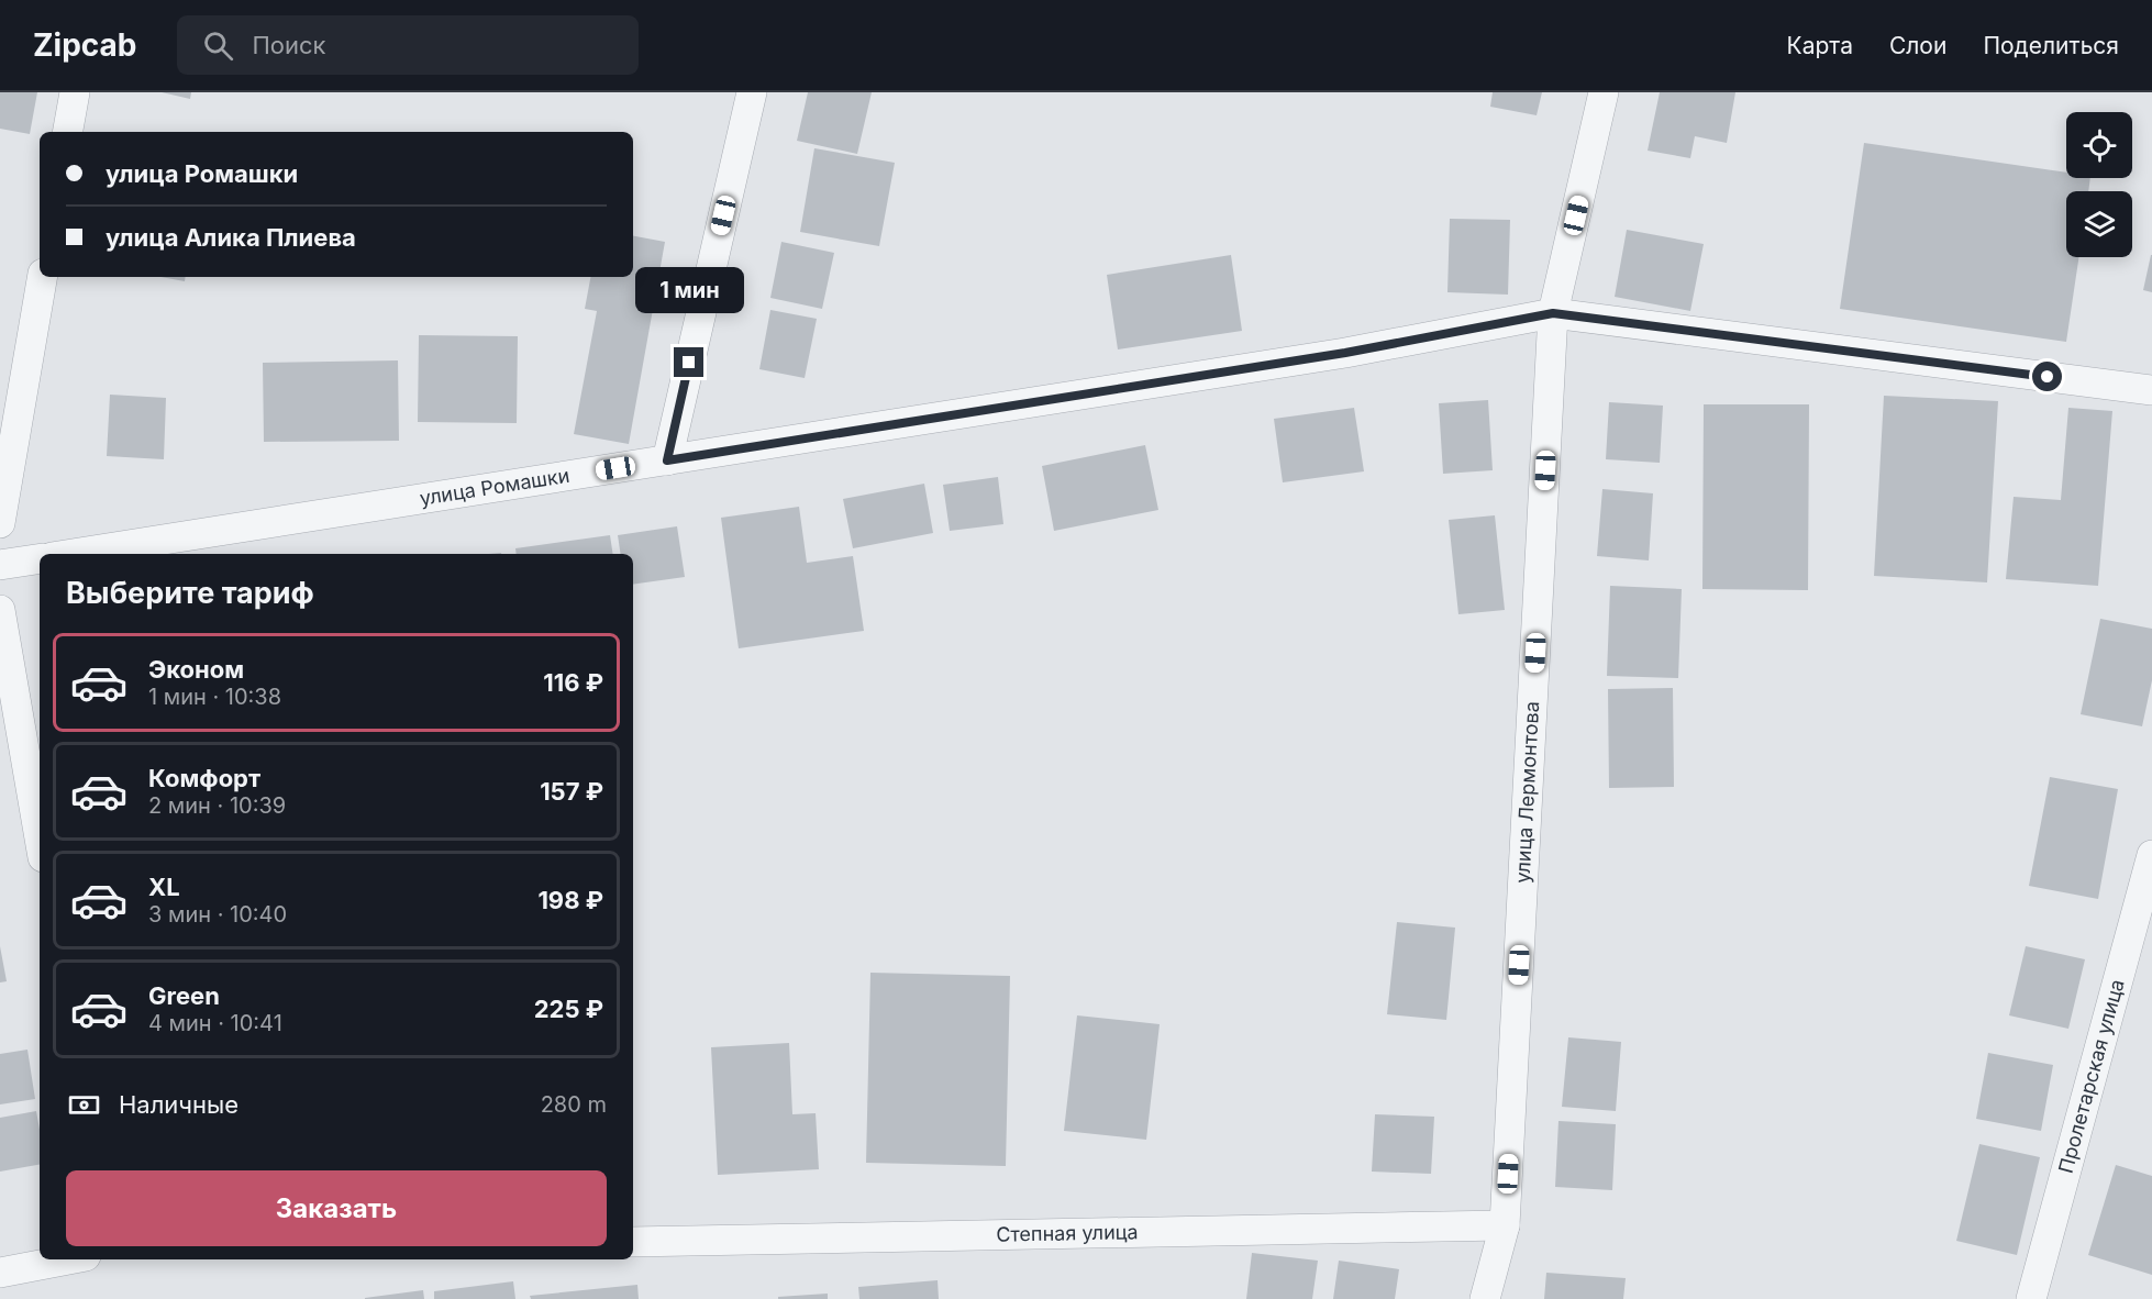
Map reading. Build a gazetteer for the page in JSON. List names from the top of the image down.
{
  "streets": {
    "street": [
      "улица Ромашки",
      "улица Лермонтова",
      "Пролетарская улица",
      "Степная улица"
    ]
  },
  "crossings": [
    ["улица Ромашки", "улица Лермонтова"],
    ["улица Лермонтова", "Степная улица"]
  ],
  "page": {
    "header": "Zipcab",
    "search": "Поиск",
    "nav": ["Карта", "Слои", "Поделиться"],
    "banner": ["улица Ромашки", "улица Алика Плиева"],
    "bubble": "1 мин",
    "heading": "Выберите тариф",
    "list": [
      {
        "name": "Эконом",
        "note": "1 мин · 10:38",
        "value": "116 ₽"
      },
      {
        "name": "Комфорт",
        "note": "2 мин · 10:39",
        "value": "157 ₽"
      },
      {
        "name": "XL",
        "note": "3 мин · 10:40",
        "value": "198 ₽"
      },
      {
        "name": "Green",
        "note": "4 мин · 10:41",
        "value": "225 ₽"
      }
    ],
    "pay": ["Наличные", "280 m"],
    "buttons": "Заказать"
  }
}
